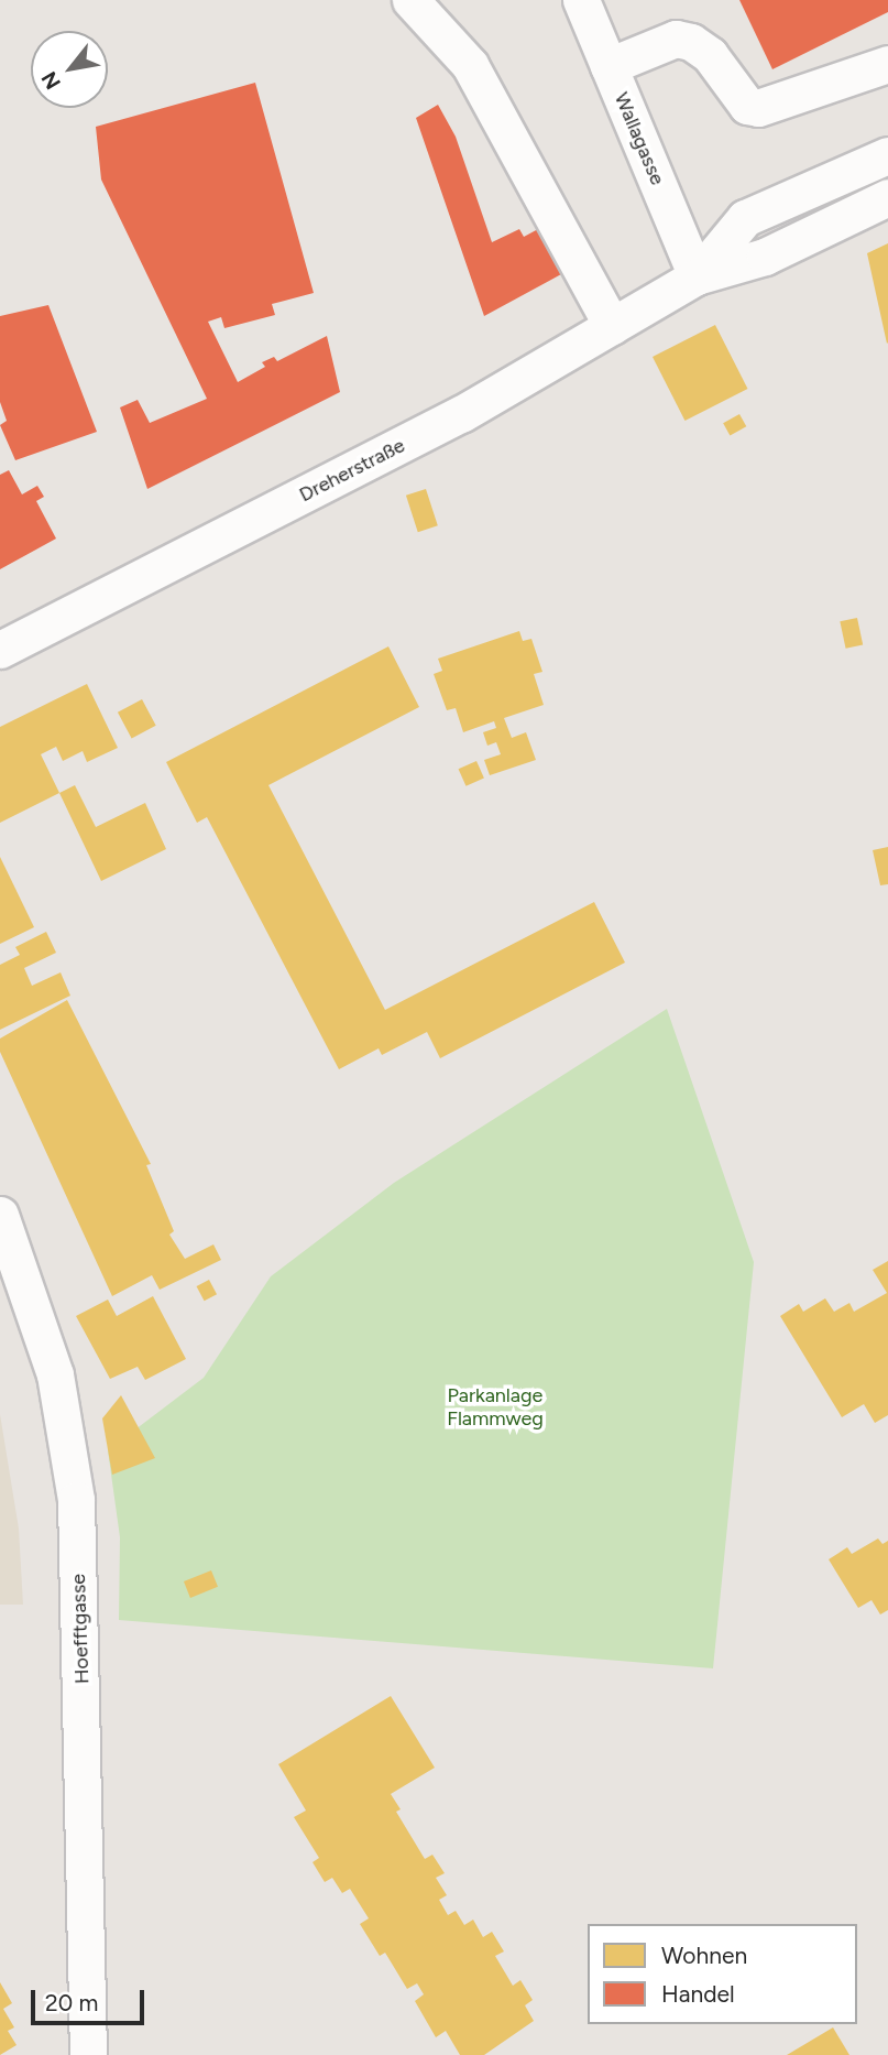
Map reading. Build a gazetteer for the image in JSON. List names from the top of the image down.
{
  "streets": {
    "street": ["Wallagasse", "Dreherstraße", "Hoefftgasse"]
  },
  "crossings": [
    ["Wallagasse", "Dreherstraße"]
  ],
  "parks": ["Parkanlage Flammweg"],
  "legend": ["Wohnen", "Handel"],
  "scale_bar": "20 m",
  "north": "bottom left"
}
